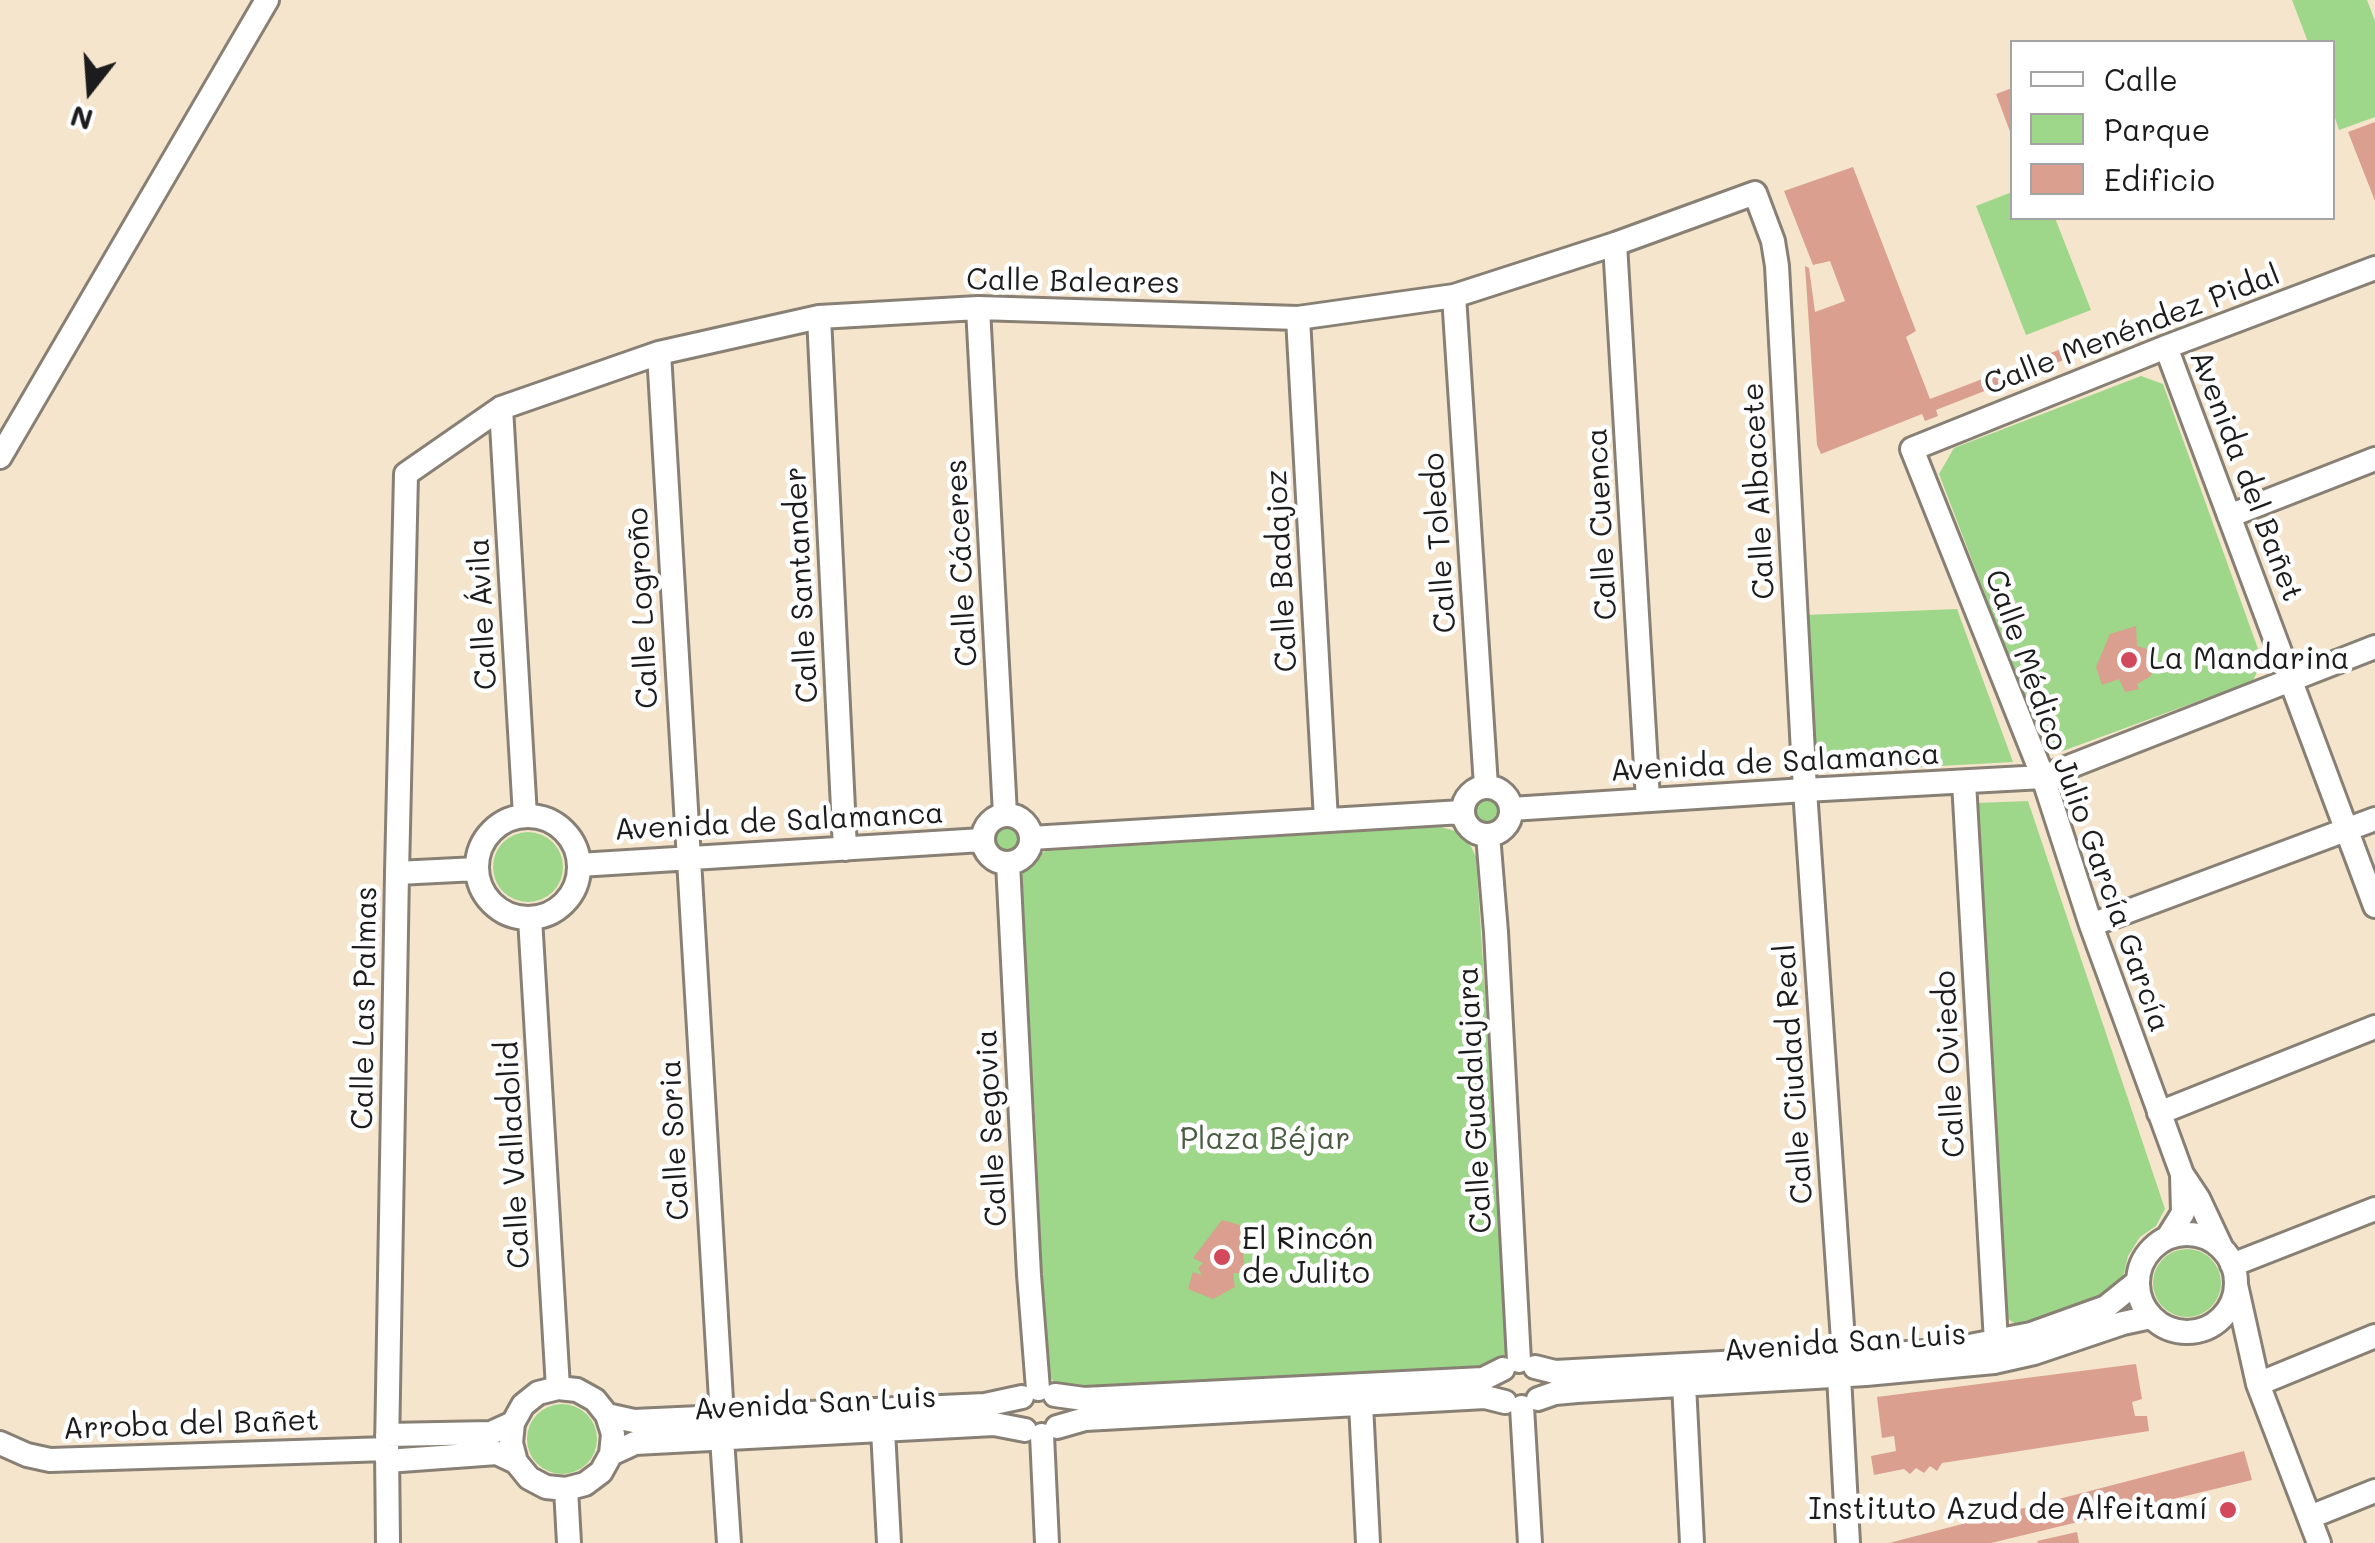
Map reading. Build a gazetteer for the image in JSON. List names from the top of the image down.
{
  "streets": {
    "street": [
      "Calle Baleares",
      "Calle Menéndez Pidal",
      "Avenida del Bañet",
      "Calle Albacete",
      "Calle Cuenca",
      "Calle Toledo",
      "Calle Cáceres",
      "Calle Badajoz",
      "Calle Santander",
      "Calle Logroño",
      "Calle Ávila",
      "Avenida de Salamanca",
      "Calle Médico Julio García García",
      "Calle Las Palmas",
      "Calle Oviedo",
      "Calle Ciudad Real",
      "Calle Guadalajara",
      "Calle Segovia",
      "Calle Soria",
      "Calle Valladolid",
      "Avenida San Luis",
      "Arroba del Bañet"
    ]
  },
  "crossings": [
    ["Calle Baleares", "Calle Albacete"],
    ["Calle Baleares", "Calle Cuenca"],
    ["Calle Baleares", "Calle Toledo"],
    ["Calle Baleares", "Calle Cáceres"],
    ["Calle Baleares", "Calle Badajoz"],
    ["Calle Baleares", "Calle Santander"],
    ["Calle Baleares", "Calle Logroño"],
    ["Calle Baleares", "Calle Ávila"],
    ["Calle Baleares", "Calle Las Palmas"],
    ["Calle Menéndez Pidal", "Avenida del Bañet"],
    ["Calle Menéndez Pidal", "Calle Médico Julio García García"],
    ["Avenida del Bañet", "Avenida de Salamanca"],
    ["Calle Albacete", "Avenida de Salamanca"],
    ["Calle Albacete", "Calle Ciudad Real"],
    ["Calle Cuenca", "Avenida de Salamanca"],
    ["Calle Toledo", "Avenida de Salamanca"],
    ["Calle Toledo", "Calle Guadalajara"],
    ["Calle Cáceres", "Avenida de Salamanca"],
    ["Calle Cáceres", "Calle Segovia"],
    ["Calle Santander", "Avenida de Salamanca"],
    ["Calle Logroño", "Avenida de Salamanca"],
    ["Calle Logroño", "Calle Soria"],
    ["Calle Ávila", "Avenida de Salamanca"],
    ["Calle Ávila", "Calle Valladolid"],
    ["Avenida de Salamanca", "Calle Médico Julio García García"],
    ["Avenida de Salamanca", "Calle Oviedo"],
    ["Avenida de Salamanca", "Calle Ciudad Real"],
    ["Avenida de Salamanca", "Calle Guadalajara"],
    ["Avenida de Salamanca", "Calle Segovia"],
    ["Avenida de Salamanca", "Calle Soria"],
    ["Avenida de Salamanca", "Calle Valladolid"],
    ["Calle Médico Julio García García", "Avenida San Luis"],
    ["Calle Las Palmas", "Arroba del Bañet"],
    ["Calle Oviedo", "Avenida San Luis"],
    ["Calle Ciudad Real", "Avenida San Luis"],
    ["Calle Guadalajara", "Avenida San Luis"],
    ["Calle Segovia", "Avenida San Luis"],
    ["Calle Soria", "Avenida San Luis"],
    ["Calle Valladolid", "Avenida San Luis"]
  ],
  "parks": ["Plaza Béjar"],
  "places": ["La Mandarina", "El Rincón de Julito", "Instituto Azud de Alfeitamí"],
  "legend": ["Calle", "Parque", "Edificio"],
  "north": "bottom"
}
